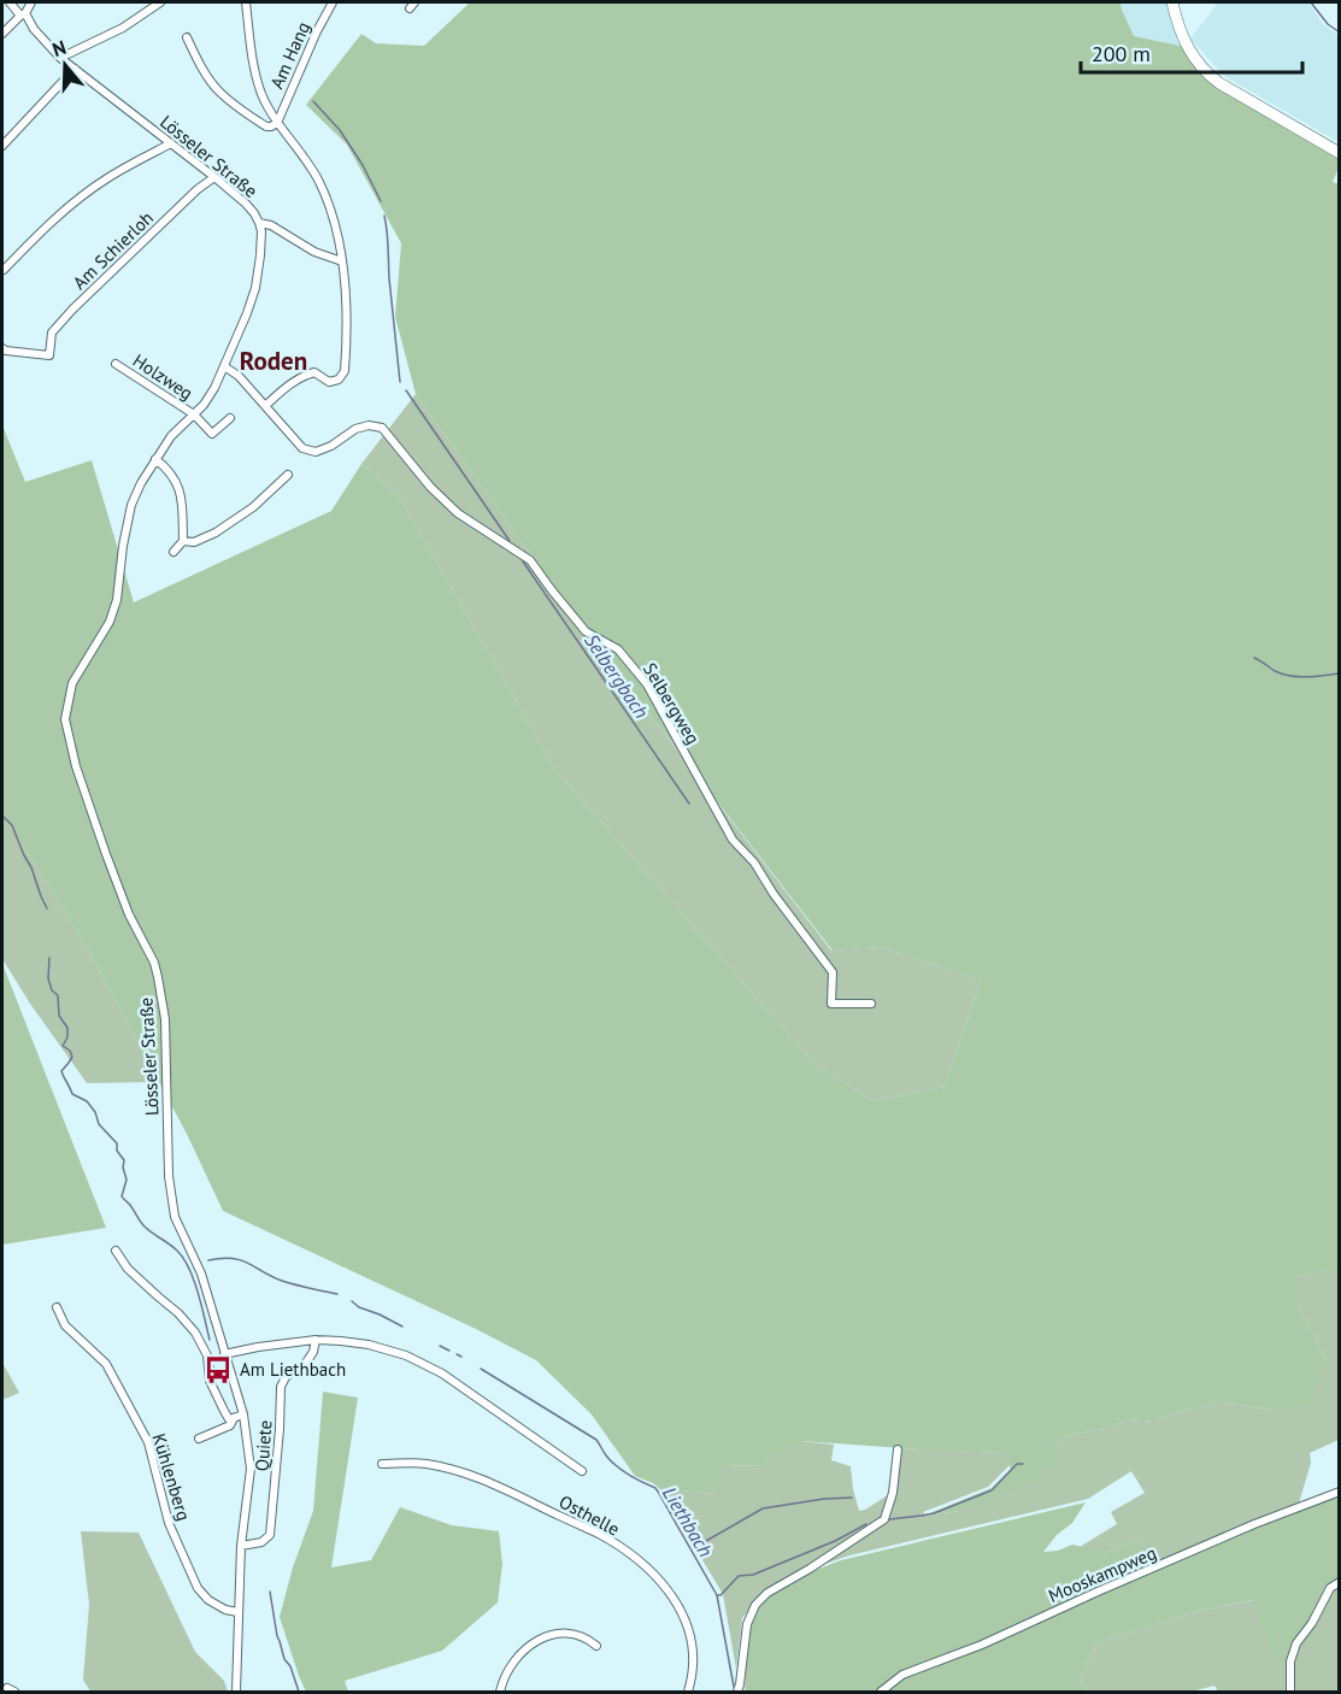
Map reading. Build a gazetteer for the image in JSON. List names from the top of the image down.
{
  "streets": {
    "street": [
      "Am Hang",
      "Lösseler Straße",
      "Am Schierloh",
      "Holzweg",
      "Selbergweg",
      "Quiete",
      "Kühlenberg",
      "Osthelle",
      "Mooskampweg"
    ]
  },
  "crossings": [
    ["Lösseler Straße", "Am Schierloh"],
    ["Lösseler Straße", "Holzweg"],
    ["Lösseler Straße", "Selbergweg"],
    ["Lösseler Straße", "Quiete"],
    ["Lösseler Straße", "Kühlenberg"]
  ],
  "districts": ["Roden"],
  "water": ["Selbergbach", "Liethbach"],
  "places": {
    "bus stop": ["Am Liethbach"]
  },
  "scale_bar": "200 m",
  "north": "top"
}
